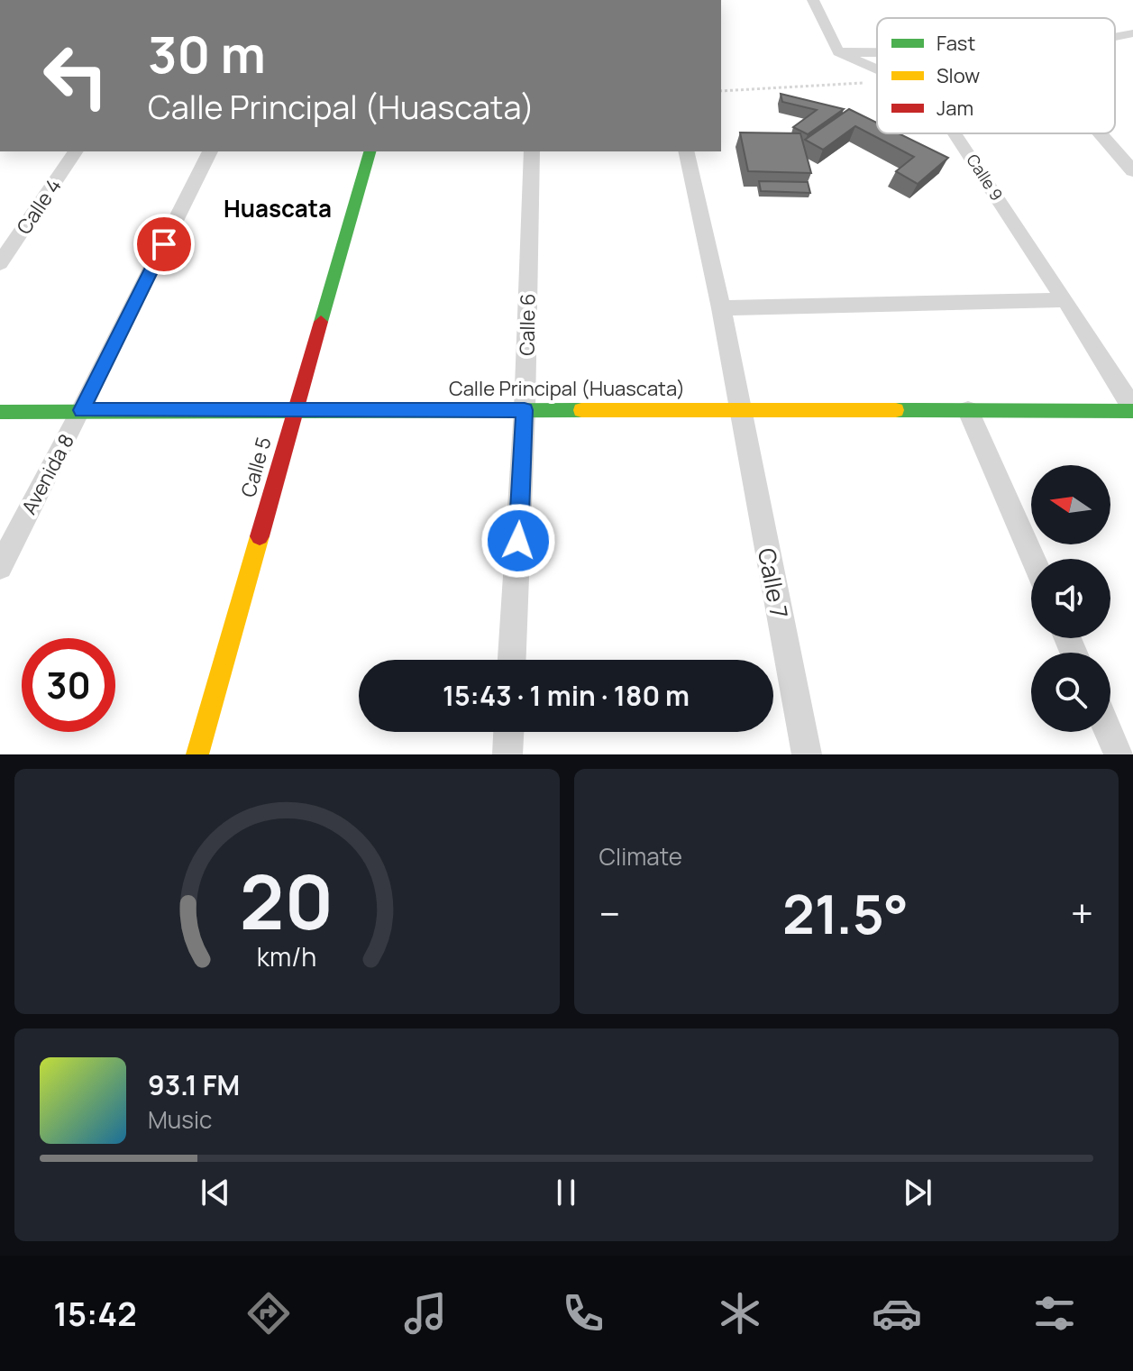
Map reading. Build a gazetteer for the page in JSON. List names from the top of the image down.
{
  "streets": {
    "street": [
      "Calle 9",
      "Calle 4",
      "Calle 6",
      "Calle Principal (Huascata)",
      "Calle 5",
      "Avenida 8",
      "Calle 7"
    ]
  },
  "crossings": [
    ["Calle 9", "Calle Principal (Huascata)"],
    ["Calle 6", "Calle Principal (Huascata)"],
    ["Calle Principal (Huascata)", "Calle 5"],
    ["Calle Principal (Huascata)", "Avenida 8"],
    ["Calle Principal (Huascata)", "Calle 7"]
  ],
  "districts": ["Huascata"],
  "legend": ["Fast", "Slow", "Jam"],
  "north": "left",
  "page": {
    "turn": ["30 m", "Calle Principal (Huascata)"],
    "limit": "30",
    "trip": "15:43 · 1 min · 180 m",
    "tile": "Climate",
    "heat": ["−", "21.5°", "+"],
    "song": ["93.1 FM", "Music"],
    "tabs": "15:42",
    "gauge": ["20", "km/h"]
  }
}
